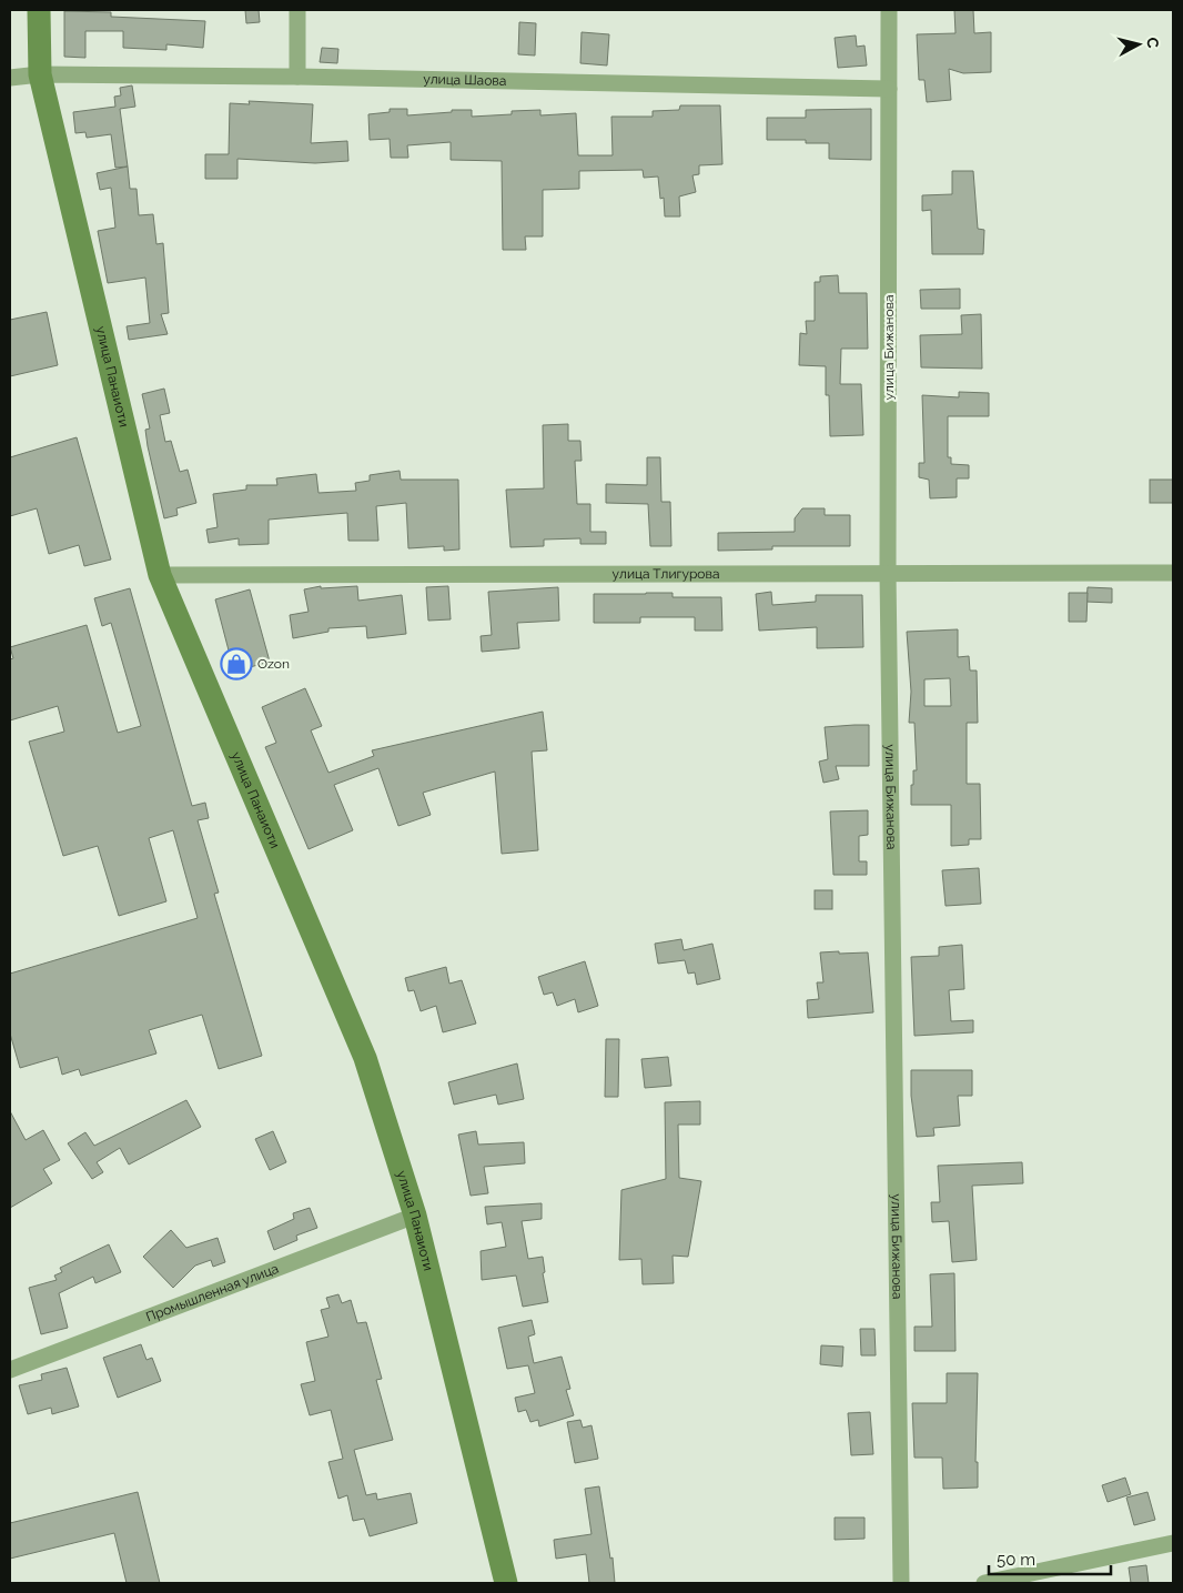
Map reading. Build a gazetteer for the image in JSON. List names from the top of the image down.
{
  "streets": {
    "street": [
      "улица Шаова",
      "улица Бижанова",
      "улица Панаиоти",
      "улица Тлигурова",
      "Промышленная улица"
    ]
  },
  "crossings": [
    ["улица Шаова", "улица Бижанова"],
    ["улица Шаова", "улица Панаиоти"],
    ["улица Бижанова", "улица Тлигурова"],
    ["улица Панаиоти", "улица Тлигурова"],
    ["улица Панаиоти", "Промышленная улица"]
  ],
  "places": {
    "shop": ["Ozon"]
  },
  "scale_bar": "50 m",
  "north": "right"
}
